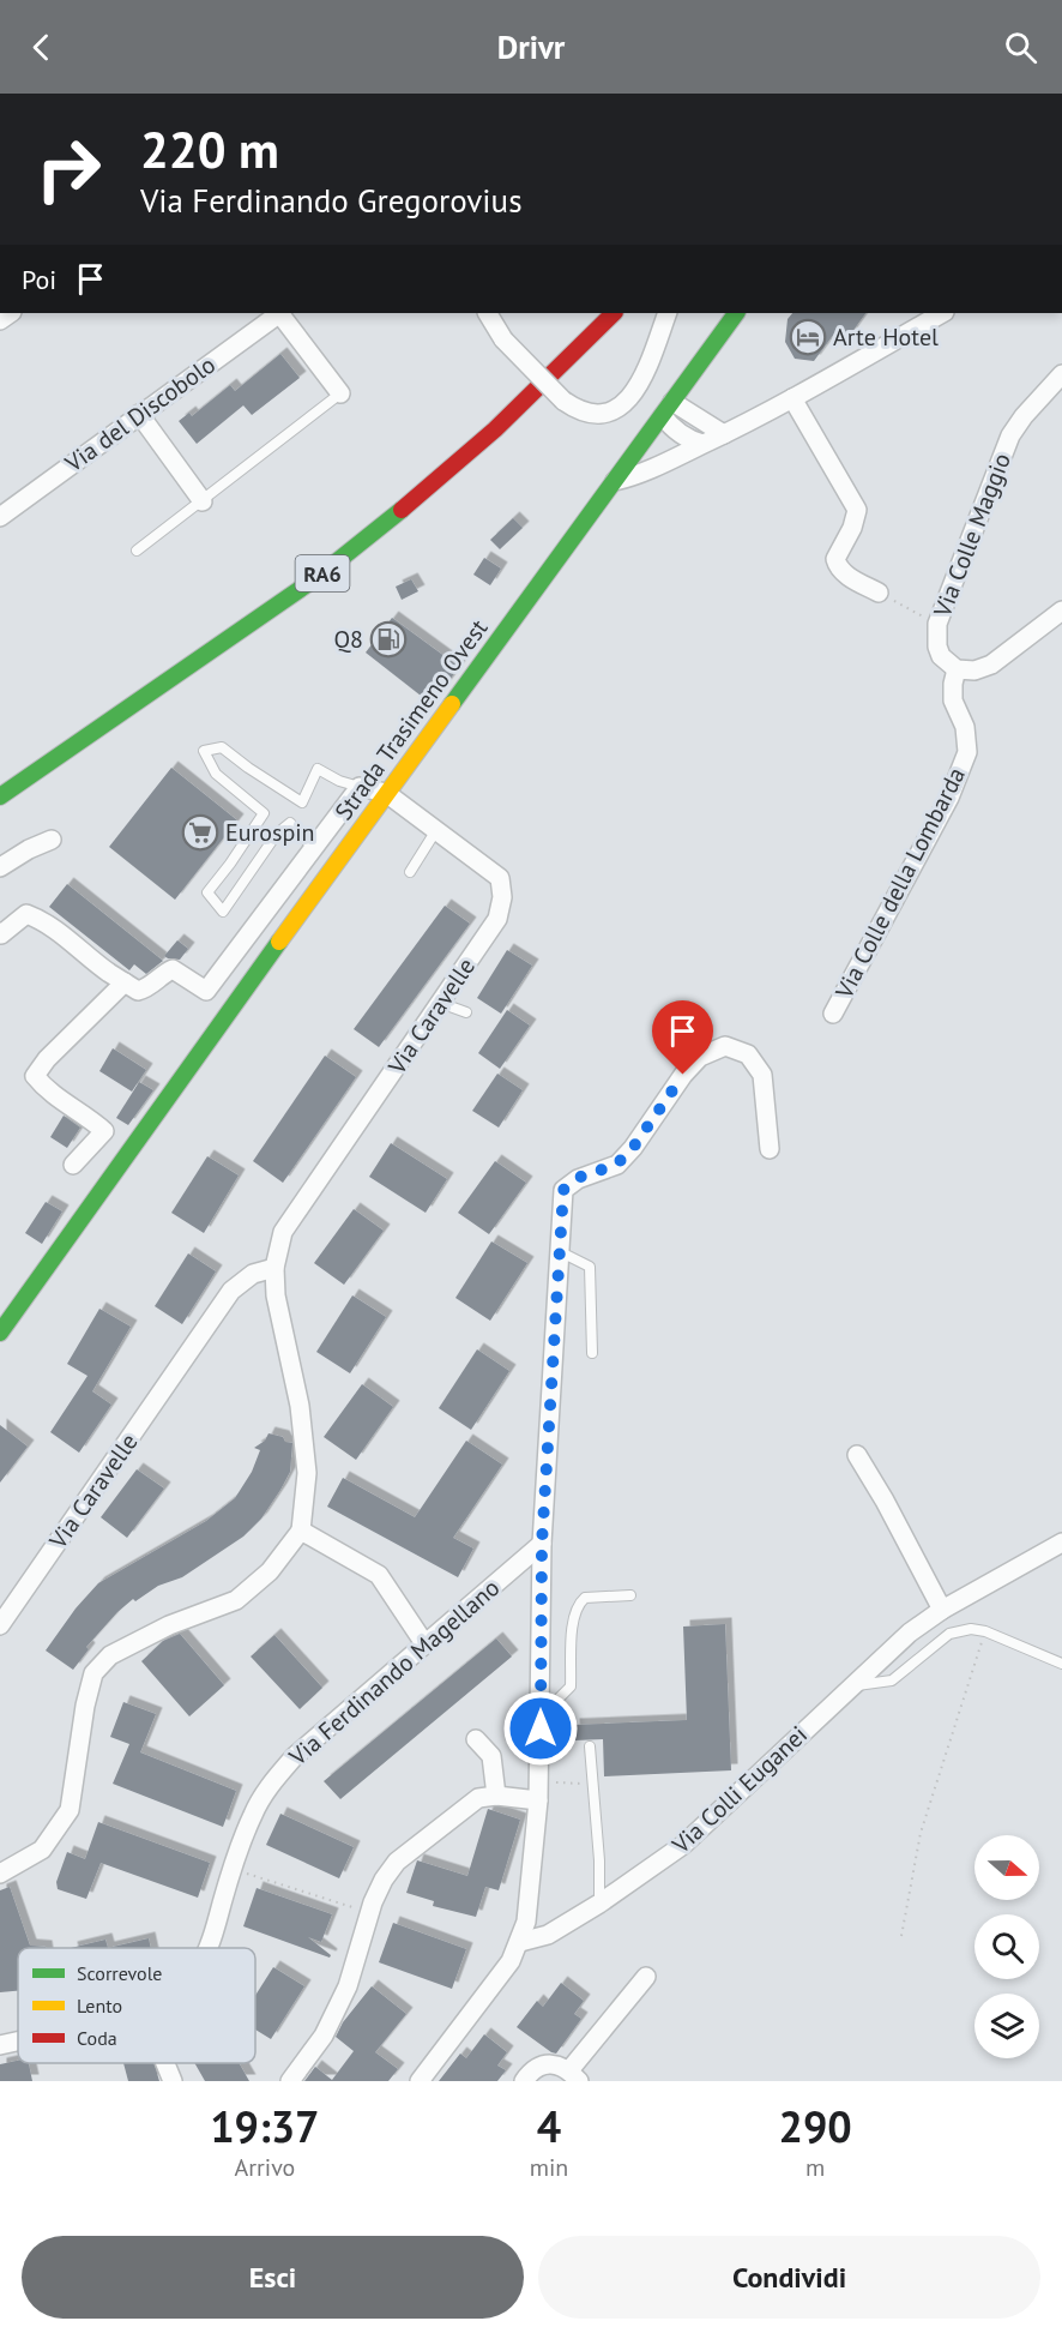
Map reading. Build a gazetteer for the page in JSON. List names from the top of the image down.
{
  "streets": {
    "main road": ["RA6", "Strada Trasimeno Ovest"],
    "street": [
      "Via del Discobolo",
      "Via Colle Maggio",
      "Via Colle della Lombarda",
      "Via Caravelle",
      "Via Ferdinando Magellano",
      "Via Colli Euganei"
    ]
  },
  "crossings": [
    ["Via Colle Maggio", "Via Colle della Lombarda"],
    ["Strada Trasimeno Ovest", "Via Caravelle"]
  ],
  "places": {
    "hotel": ["Arte Hotel"],
    "fuel station": ["Q8"],
    "supermarket": ["Eurospin"]
  },
  "legend": ["Scorrevole", "Lento", "Coda"],
  "north": "right",
  "page": {
    "header": "Drivr",
    "turn": ["220 m", "Via Ferdinando Gregorovius"],
    "then": "Poi",
    "eta": [
      "19:37",
      "Arrivo",
      "4",
      "min",
      "290",
      "m"
    ],
    "buttons": ["Esci", "Condividi"]
  }
}
